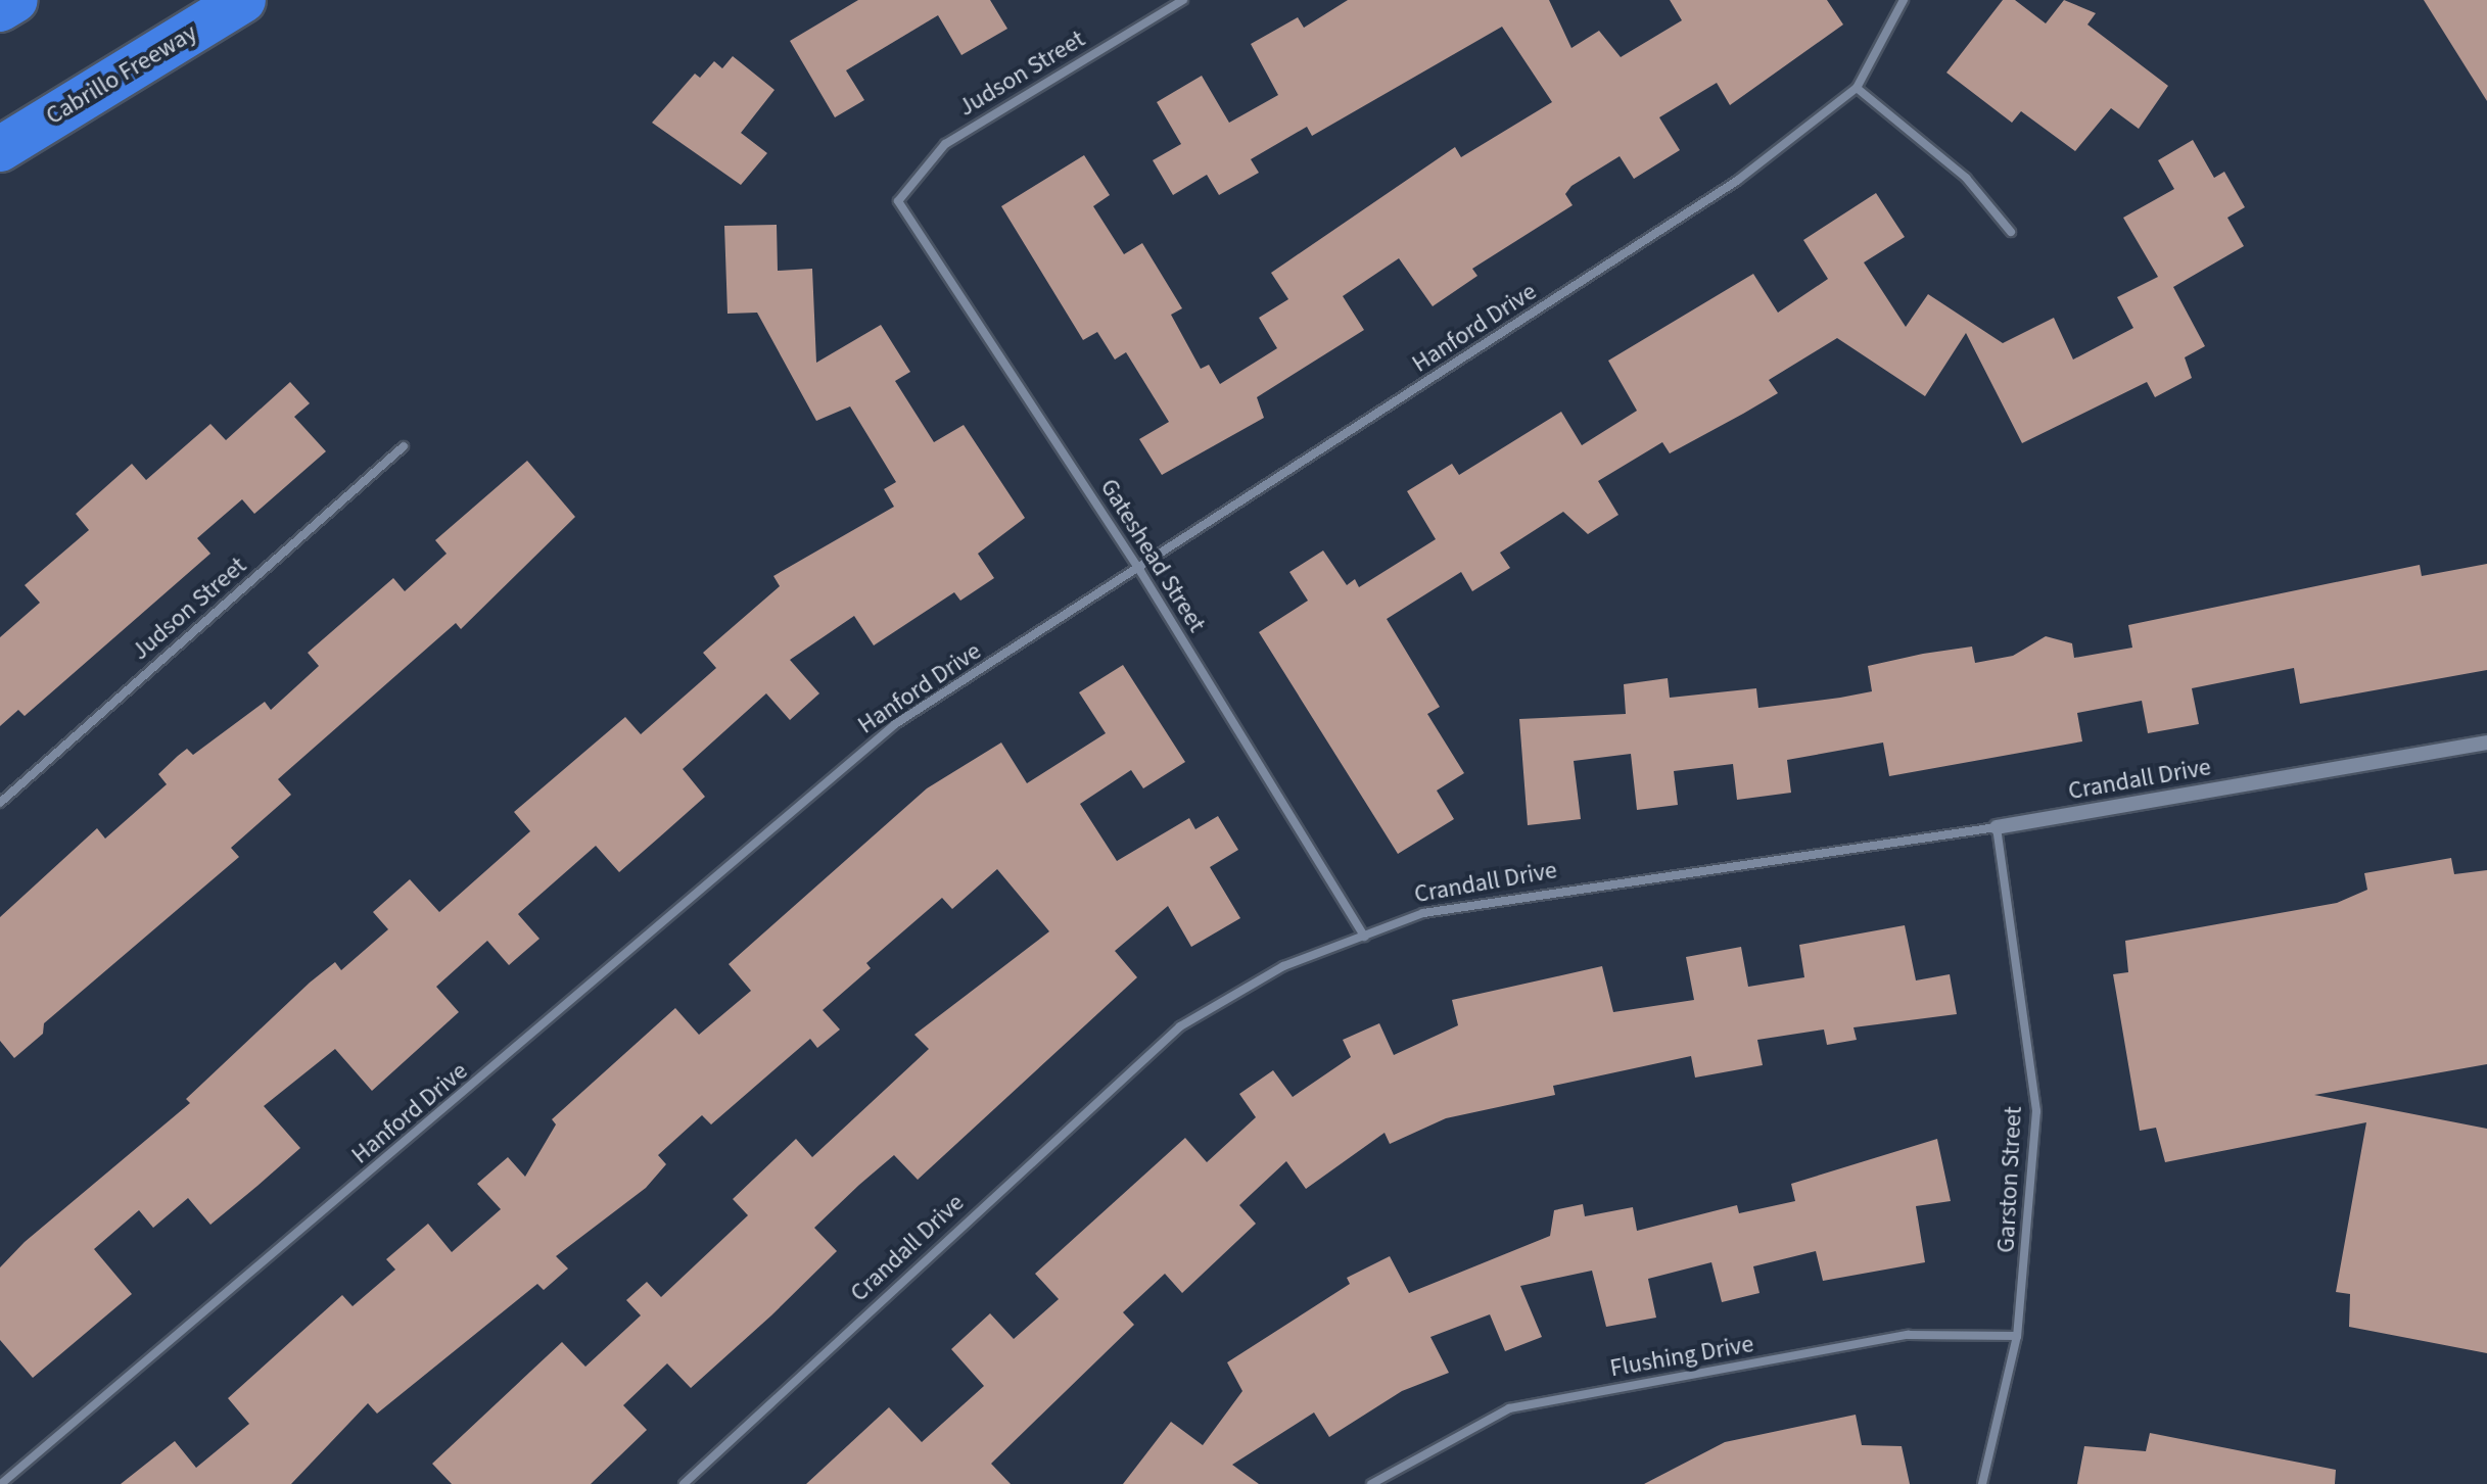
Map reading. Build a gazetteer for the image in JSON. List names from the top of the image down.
{
  "streets": {
    "highway": ["Cabrillo Freeway"],
    "street": [
      "Judson Street",
      "Hanford Drive",
      "Gateshead Street",
      "Crandall Drive",
      "Garston Street",
      "Flushing Drive"
    ]
  },
  "crossings": [
    ["Judson Street", "Gateshead Street"],
    ["Hanford Drive", "Gateshead Street"],
    ["Gateshead Street", "Crandall Drive"],
    ["Crandall Drive", "Garston Street"],
    ["Garston Street", "Flushing Drive"]
  ]
}
